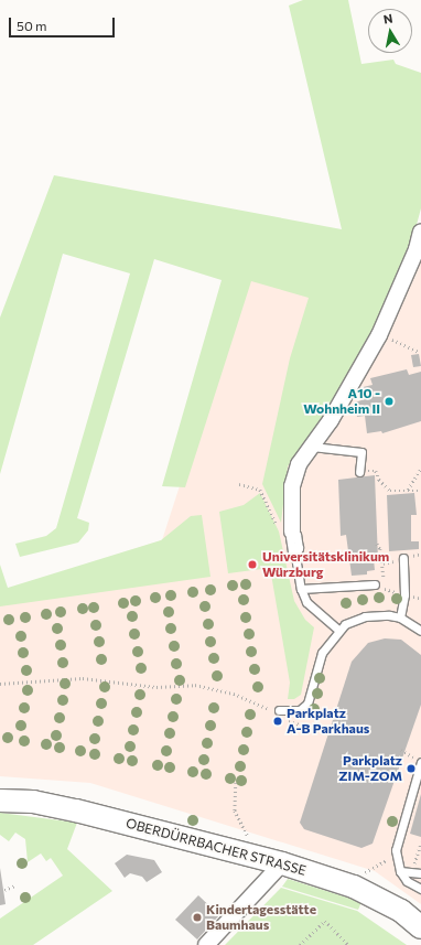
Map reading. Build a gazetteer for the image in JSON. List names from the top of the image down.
{
  "streets": {
    "street": ["OBERDÜRRBACHER STRASSE"]
  },
  "places": [
    "A10 - Wohnheim II",
    "Universitätsklinikum Würzburg",
    "Parkplatz A-B Parkhaus",
    "Parkplatz ZIM-ZOM",
    "Kindertagesstätte Baumhaus"
  ],
  "scale_bar": "50 m",
  "north": "top"
}
